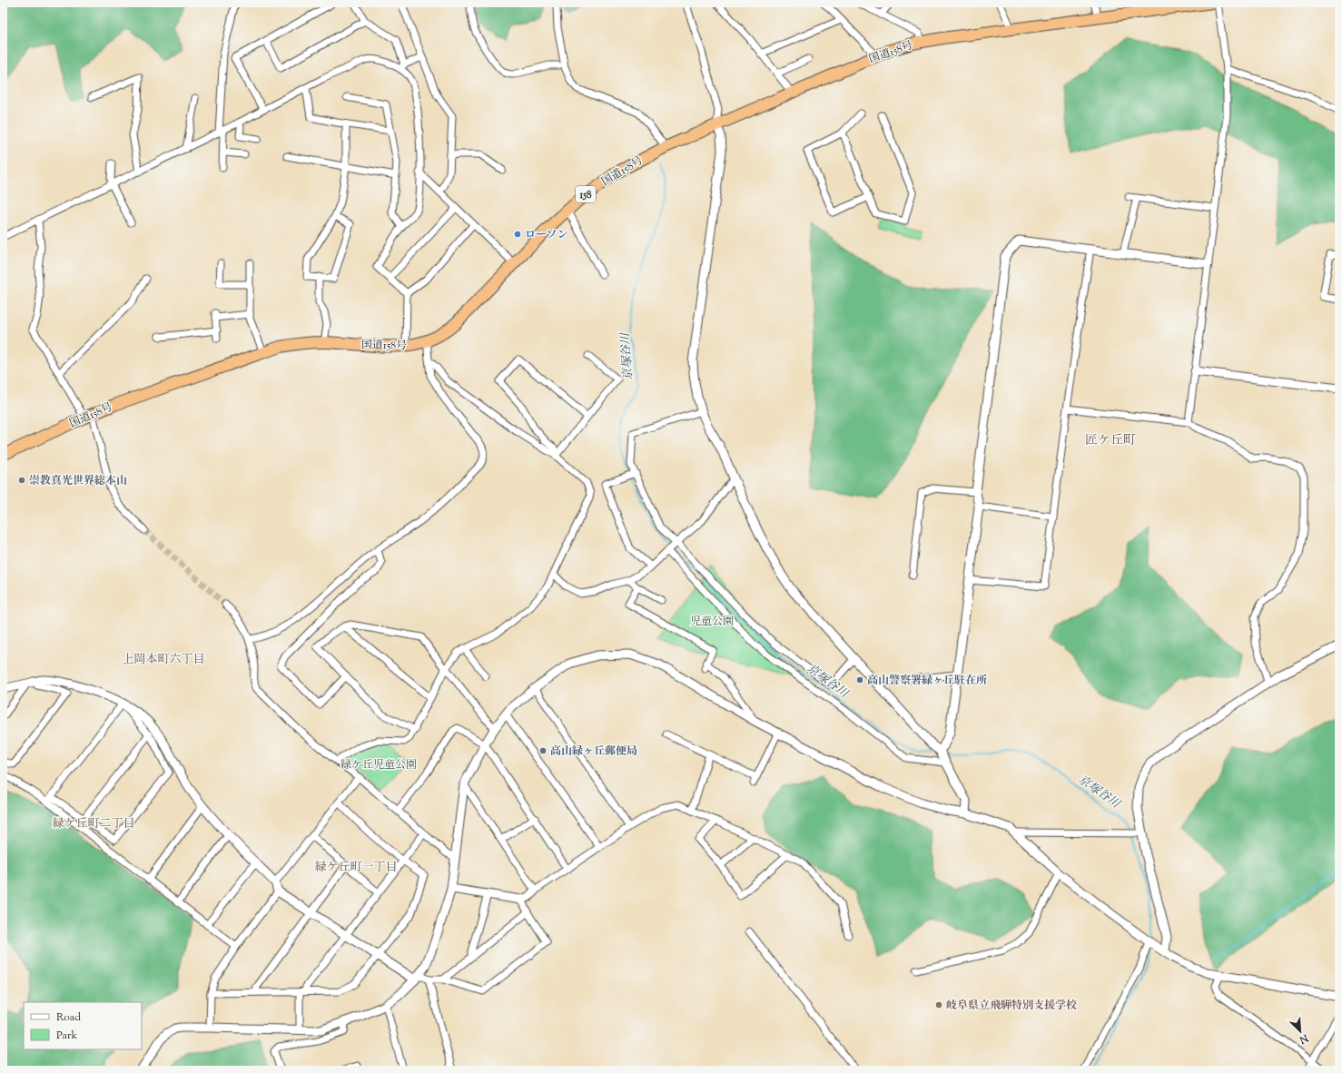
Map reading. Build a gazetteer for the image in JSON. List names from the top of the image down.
{
  "streets": {
    "highway": ["国道158号", "158"]
  },
  "districts": [
    "匠ケ丘町",
    "上岡本町六丁目",
    "緑ケ丘町二丁目",
    "緑ケ丘町一丁目"
  ],
  "water": ["京塚谷川"],
  "parks": ["児童公園", "緑ケ丘児童公園"],
  "places": [
    "ローソン",
    "崇教真光世界総本山",
    "高山警察署緑ヶ丘駐在所",
    "高山緑ヶ丘郵便局",
    "岐阜県立飛騨特別支援学校"
  ],
  "legend": ["Road", "Park"],
  "north": "bottom right"
}
